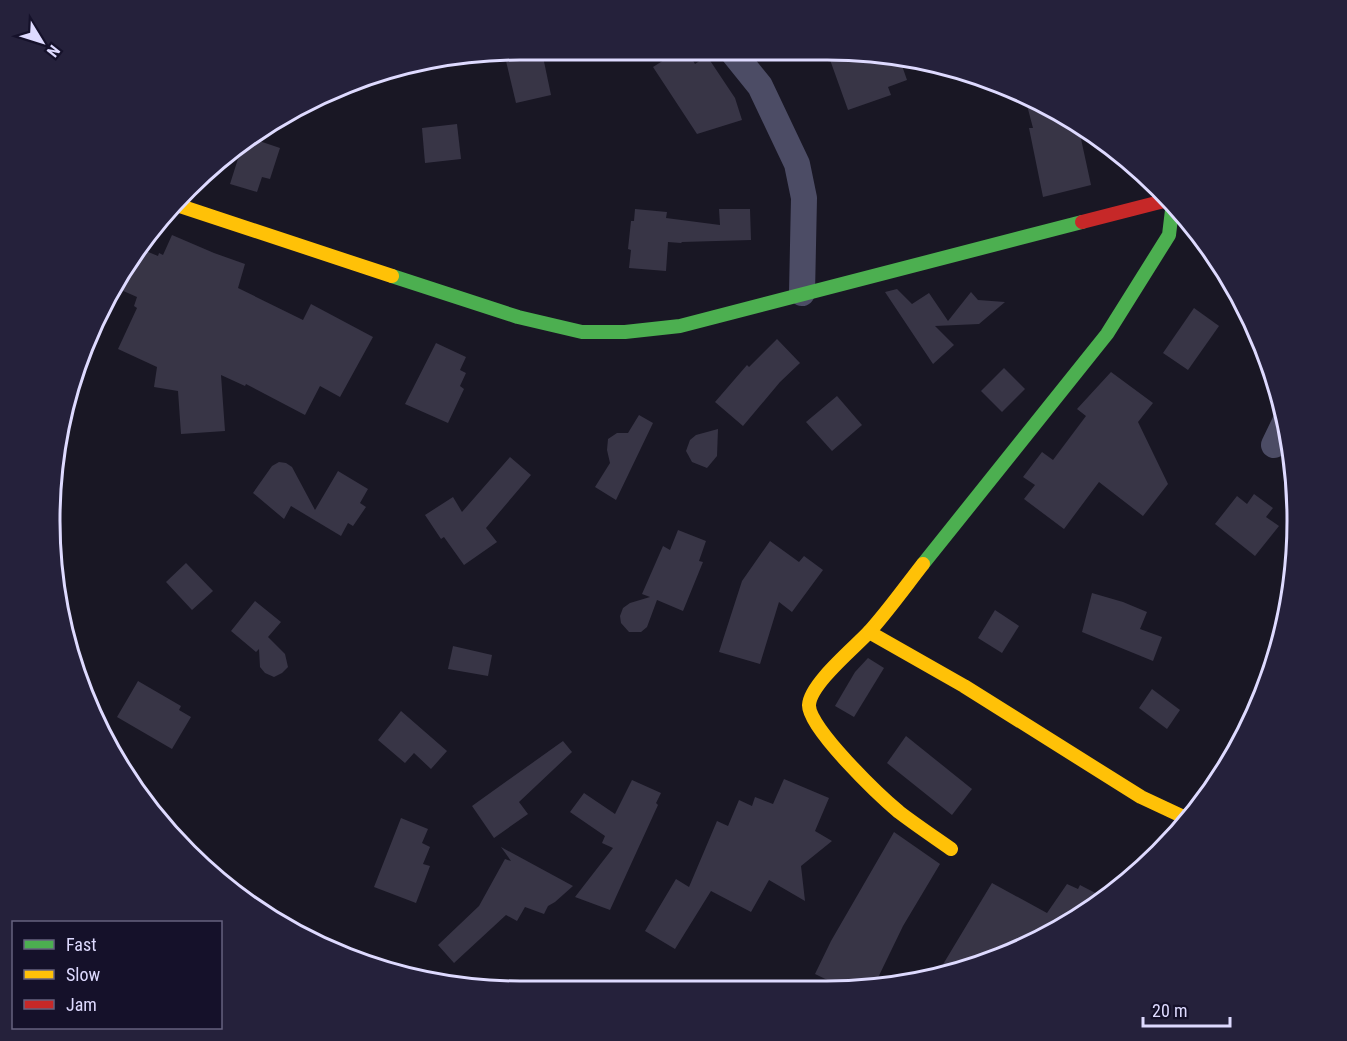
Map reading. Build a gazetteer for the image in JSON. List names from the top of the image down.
{
  "legend": ["Fast", "Slow", "Jam"],
  "scale_bar": "20 m",
  "north": "bottom right"
}
